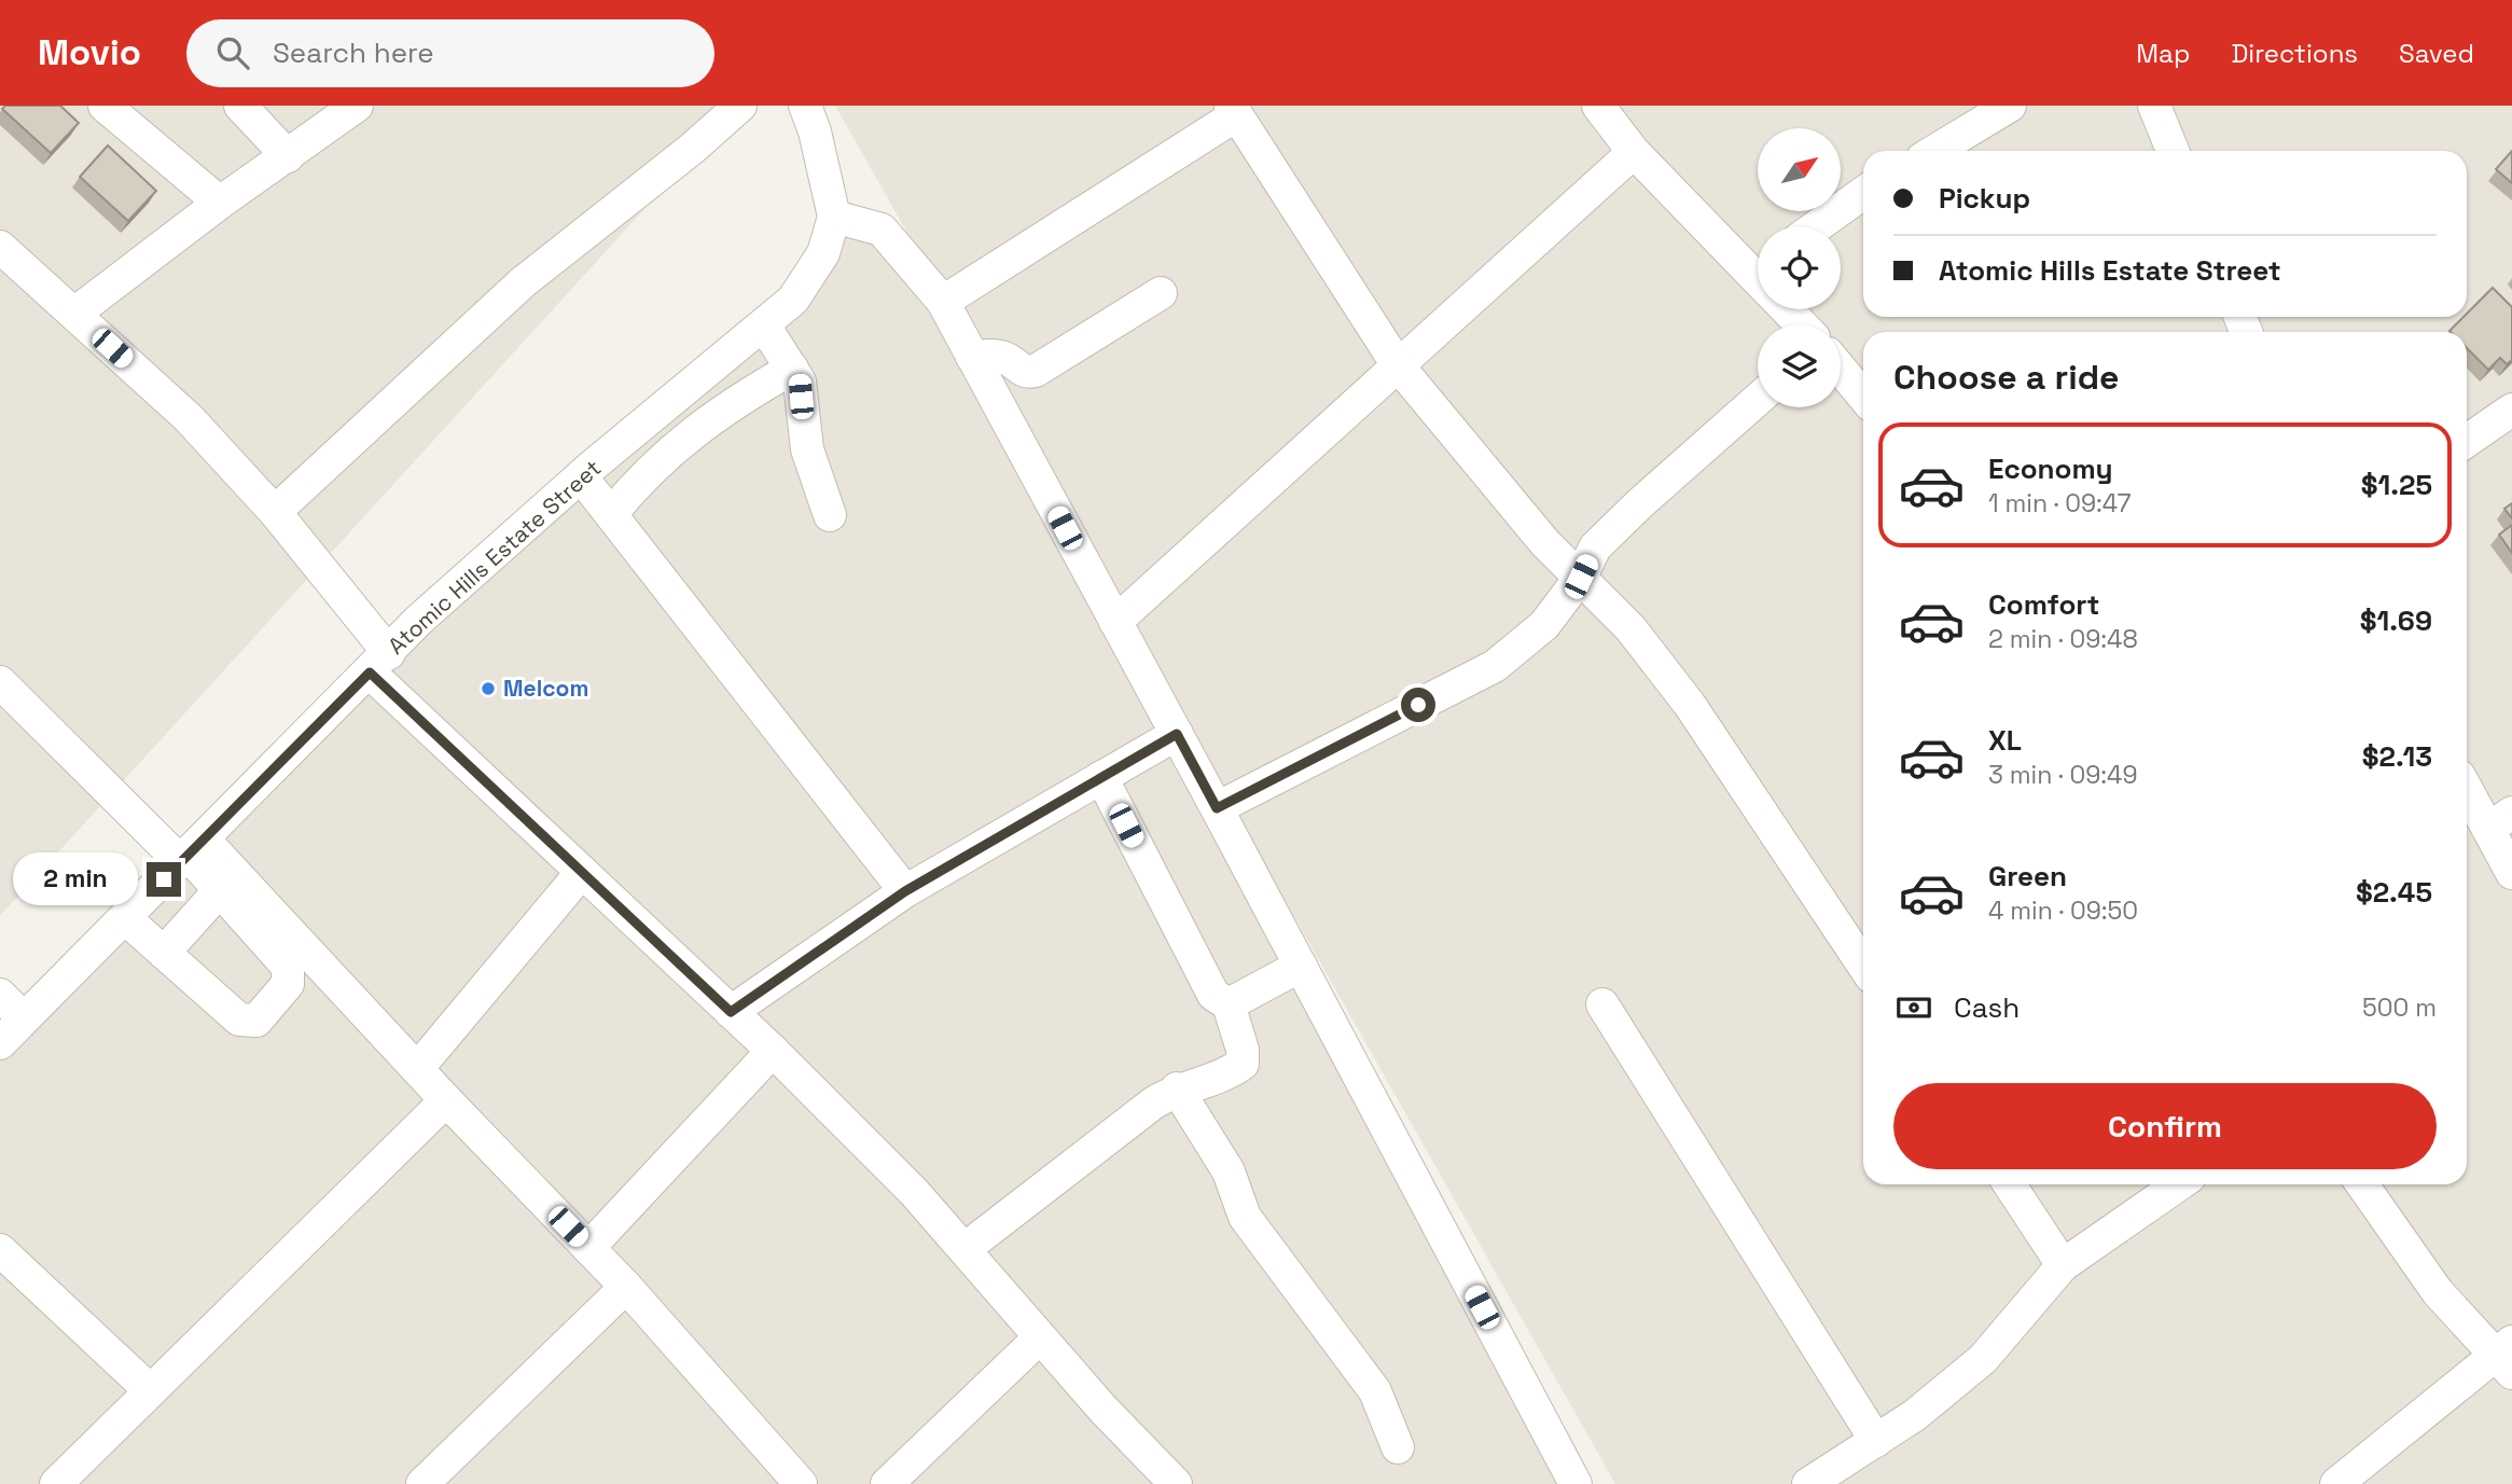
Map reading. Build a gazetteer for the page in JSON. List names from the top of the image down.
{
  "streets": {
    "street": ["Atomic Hills Estate Street"]
  },
  "places": ["Melcom"],
  "north": "top right",
  "page": {
    "header": "Movio",
    "search": "Search here",
    "nav": ["Map", "Directions", "Saved"],
    "banner": ["Pickup", "Atomic Hills Estate Street"],
    "heading": "Choose a ride",
    "list": [
      {
        "name": "Economy",
        "note": "1 min · 09:47",
        "value": "$1.25"
      },
      {
        "name": "Comfort",
        "note": "2 min · 09:48",
        "value": "$1.69"
      },
      {
        "name": "XL",
        "note": "3 min · 09:49",
        "value": "$2.13"
      },
      {
        "name": "Green",
        "note": "4 min · 09:50",
        "value": "$2.45"
      }
    ],
    "bubble": "2 min",
    "pay": ["Cash", "500 m"],
    "buttons": "Confirm"
  }
}
